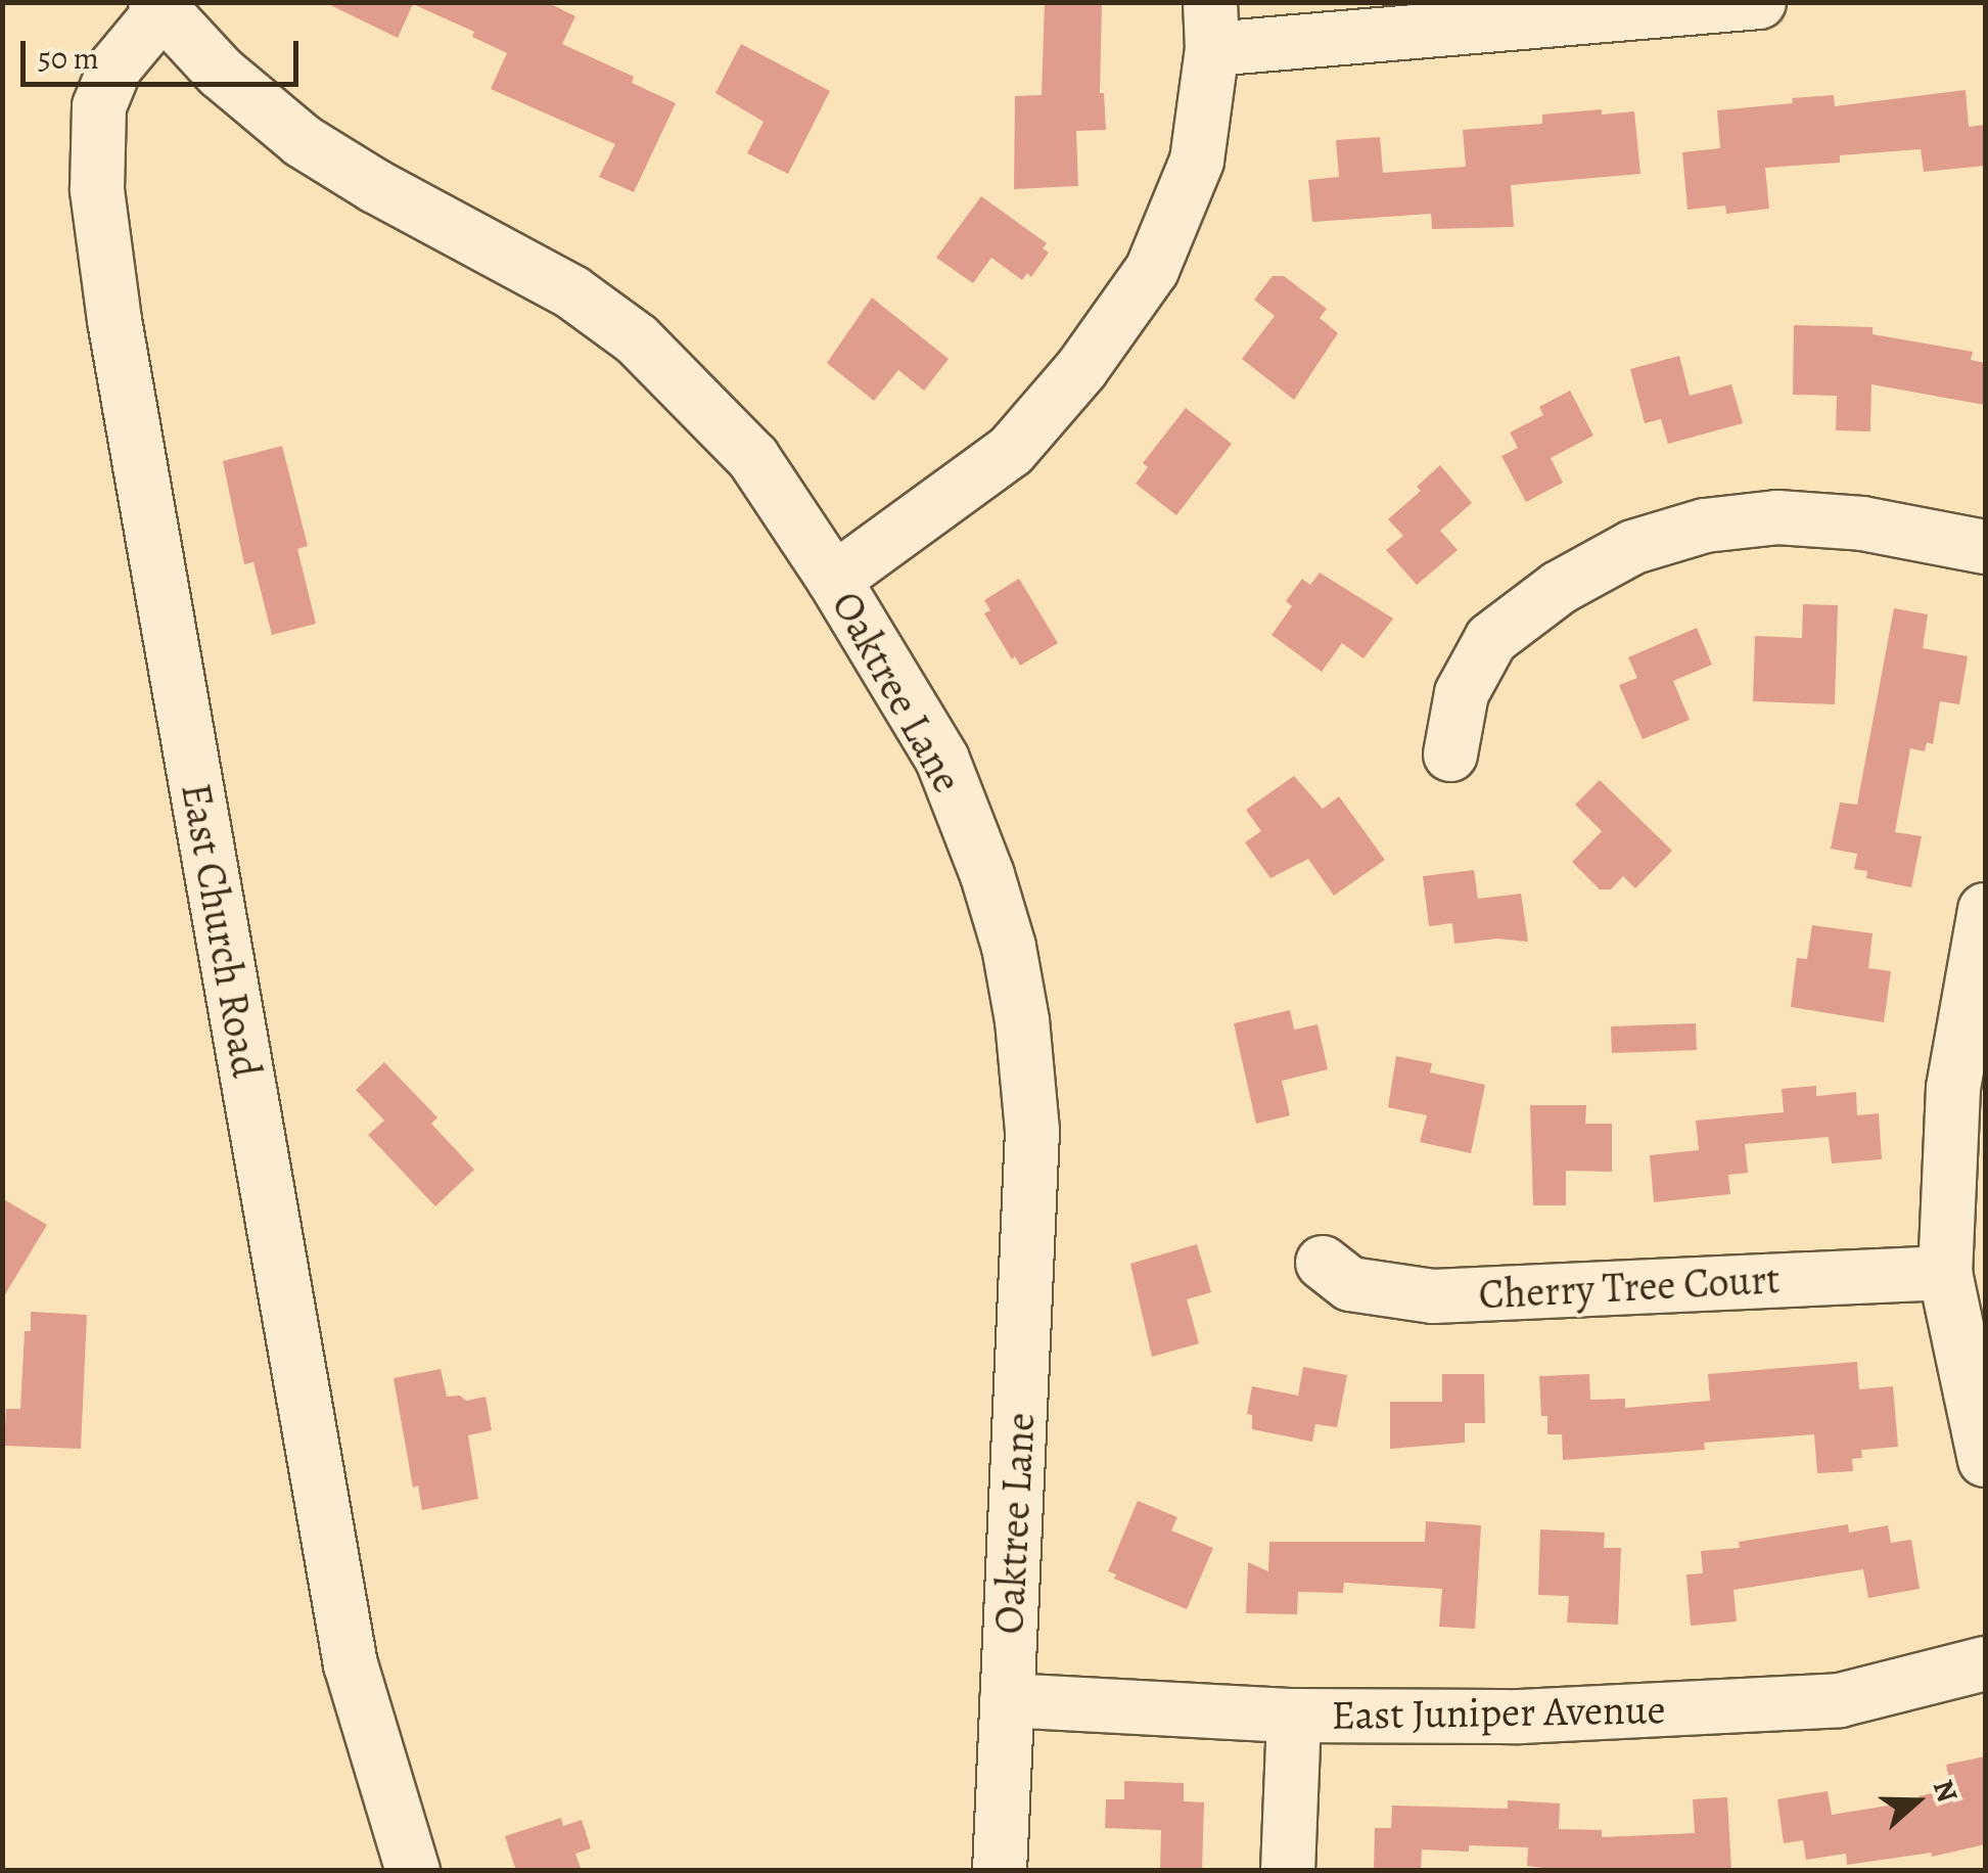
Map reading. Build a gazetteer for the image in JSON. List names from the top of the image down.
{
  "streets": {
    "street": [
      "Oaktree Lane",
      "East Church Road",
      "Cherry Tree Court",
      "East Juniper Avenue"
    ]
  },
  "crossings": [
    ["Oaktree Lane", "East Church Road"],
    ["Oaktree Lane", "East Juniper Avenue"]
  ],
  "scale_bar": "50 m",
  "north": "right"
}
